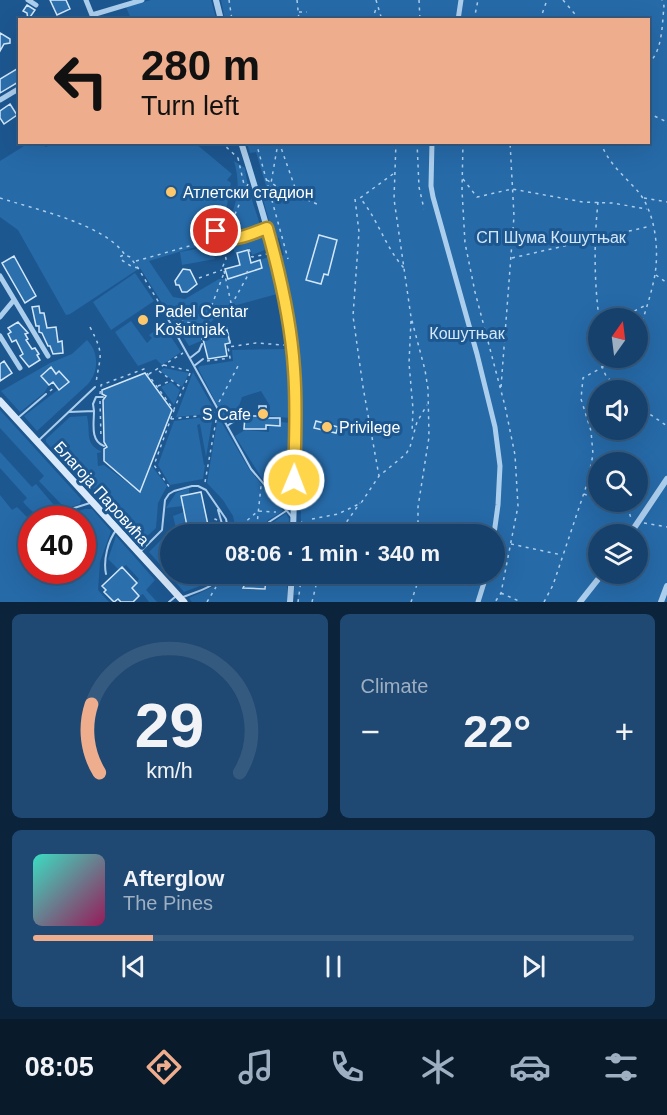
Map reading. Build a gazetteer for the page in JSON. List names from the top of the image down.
{
  "streets": {
    "main road": ["Благоја Паровића"]
  },
  "parks": ["СП Шума Кошутњак", "Кошутњак"],
  "places": [
    "Атлетски стадион",
    "Padel Centar Košutnjak",
    "S Cafe",
    "Privilege"
  ],
  "north": "top",
  "page": {
    "turn": ["280 m", "Turn left"],
    "limit": "40",
    "trip": "08:06 · 1 min · 340 m",
    "tile": "Climate",
    "heat": ["−", "22°", "+"],
    "song": ["Afterglow", "The Pines"],
    "tabs": "08:05",
    "gauge": ["29", "km/h"]
  }
}
